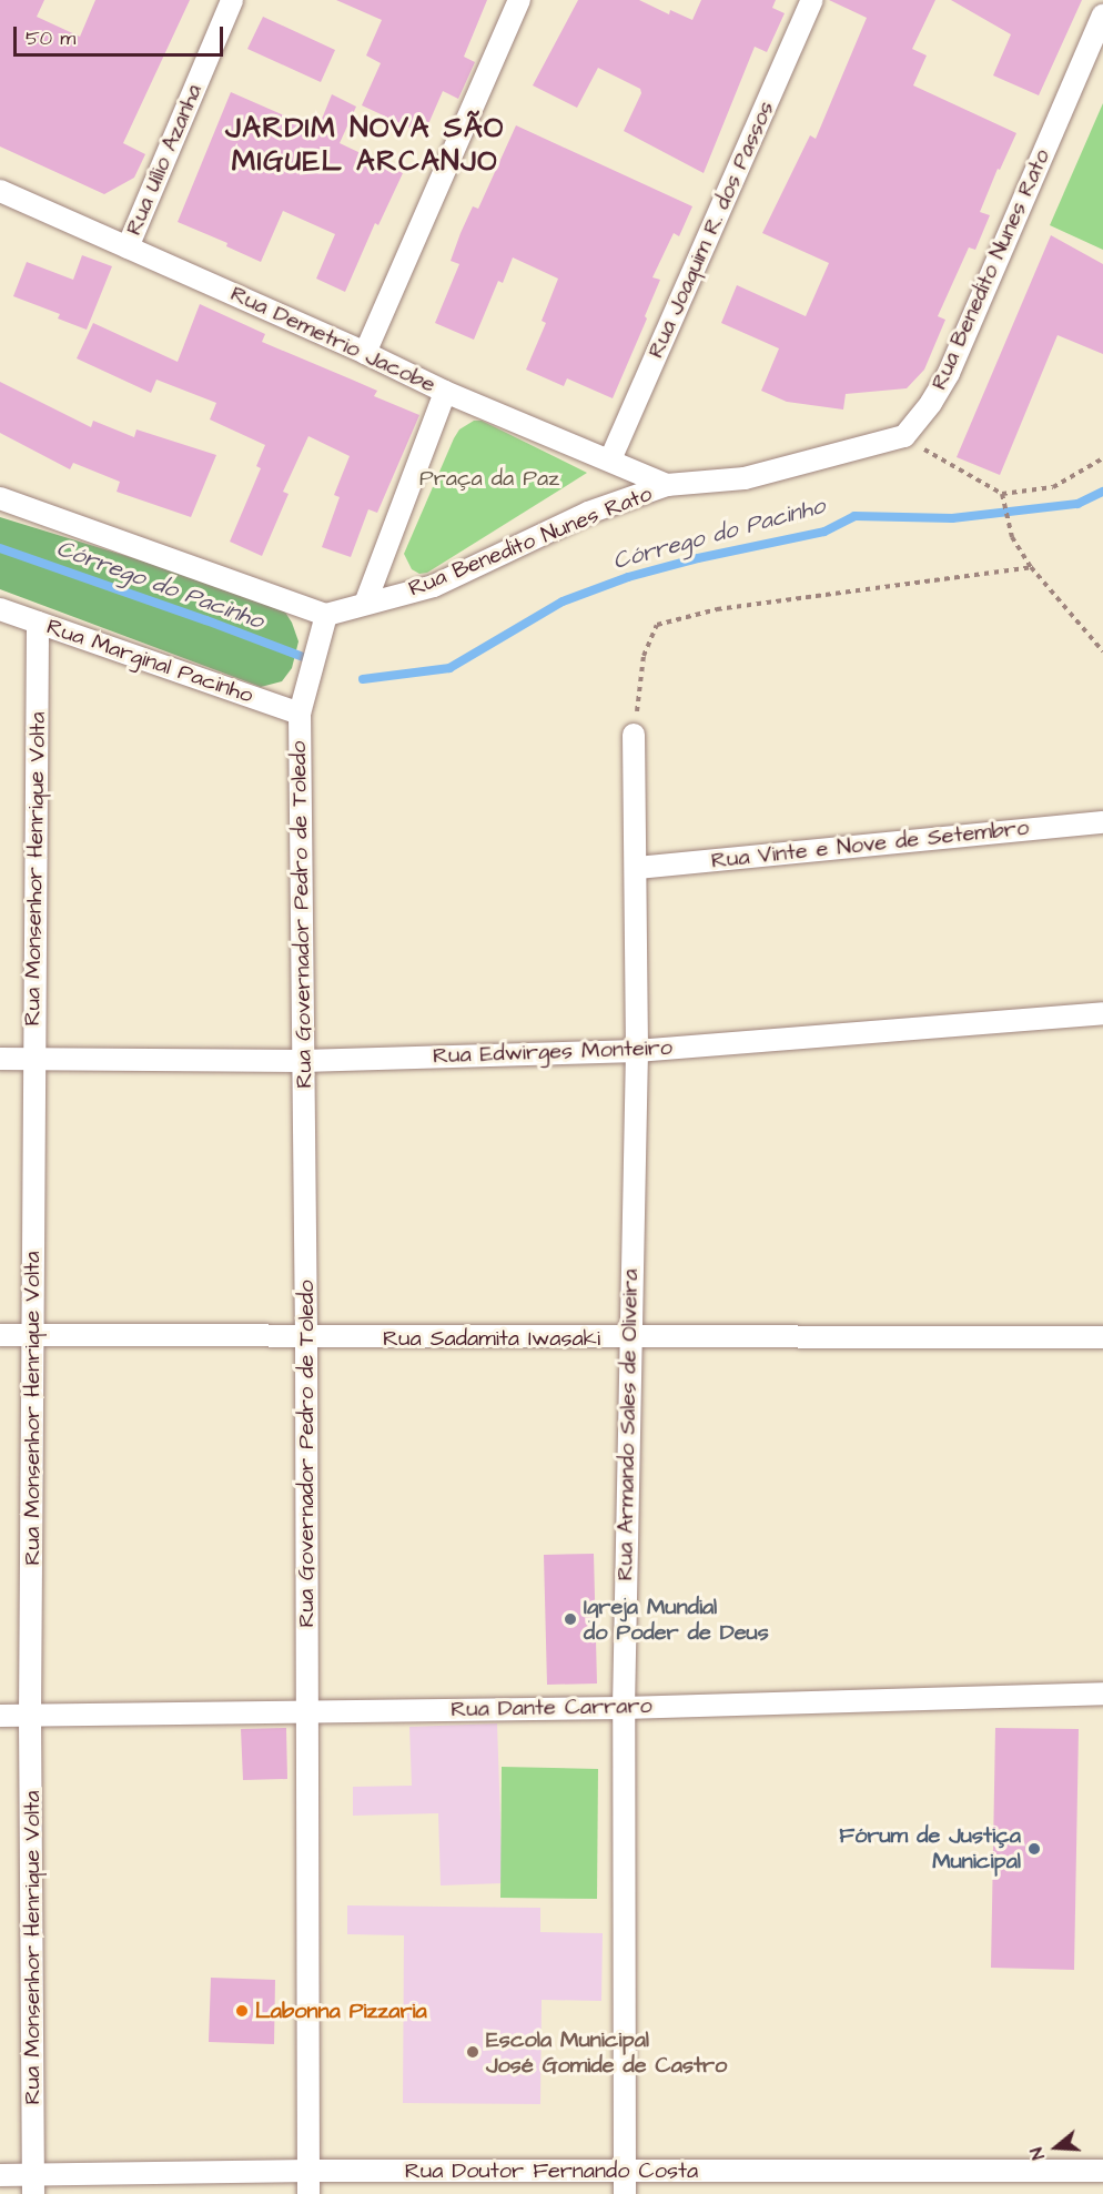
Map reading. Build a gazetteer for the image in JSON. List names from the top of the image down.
{
  "streets": {
    "street": [
      "Rua Uílio Azanha",
      "Rua Joaquim R. dos Passos",
      "Rua Benedito Nunes Rato",
      "Rua Demetrio Jacobe",
      "Rua Marginal Pacinho",
      "Rua Vinte e Nove de Setembro",
      "Rua Monsenhor Henrique Volta",
      "Rua Governador Pedro de Toledo",
      "Rua Edwirges Monteiro",
      "Rua Sadamita Iwasaki",
      "Rua Armando Sales de Oliveira",
      "Rua Dante Carraro",
      "Rua Doutor Fernando Costa"
    ]
  },
  "crossings": [
    ["Rua Uílio Azanha", "Rua Demetrio Jacobe"],
    ["Rua Joaquim R. dos Passos", "Rua Demetrio Jacobe"],
    ["Rua Benedito Nunes Rato", "Rua Demetrio Jacobe"],
    ["Rua Benedito Nunes Rato", "Rua Governador Pedro de Toledo"],
    ["Rua Marginal Pacinho", "Rua Monsenhor Henrique Volta"],
    ["Rua Marginal Pacinho", "Rua Governador Pedro de Toledo"],
    ["Rua Vinte e Nove de Setembro", "Rua Armando Sales de Oliveira"],
    ["Rua Monsenhor Henrique Volta", "Rua Edwirges Monteiro"],
    ["Rua Monsenhor Henrique Volta", "Rua Sadamita Iwasaki"],
    ["Rua Monsenhor Henrique Volta", "Rua Dante Carraro"],
    ["Rua Monsenhor Henrique Volta", "Rua Doutor Fernando Costa"],
    ["Rua Governador Pedro de Toledo", "Rua Edwirges Monteiro"],
    ["Rua Governador Pedro de Toledo", "Rua Sadamita Iwasaki"],
    ["Rua Governador Pedro de Toledo", "Rua Dante Carraro"],
    ["Rua Governador Pedro de Toledo", "Rua Doutor Fernando Costa"],
    ["Rua Edwirges Monteiro", "Rua Armando Sales de Oliveira"],
    ["Rua Sadamita Iwasaki", "Rua Armando Sales de Oliveira"],
    ["Rua Armando Sales de Oliveira", "Rua Dante Carraro"],
    ["Rua Armando Sales de Oliveira", "Rua Doutor Fernando Costa"]
  ],
  "districts": ["JARDIM NOVA SÃO MIGUEL ARCANJO"],
  "water": ["Córrego do Pacinho"],
  "parks": ["Praça da Paz"],
  "places": [
    "Igreja Mundial do Poder de Deus",
    "Fórum de Justiça Municipal",
    "Labonna Pizzaria",
    "Escola Municipal José Gomide de Castro"
  ],
  "scale_bar": "50 m",
  "north": "left"
}
